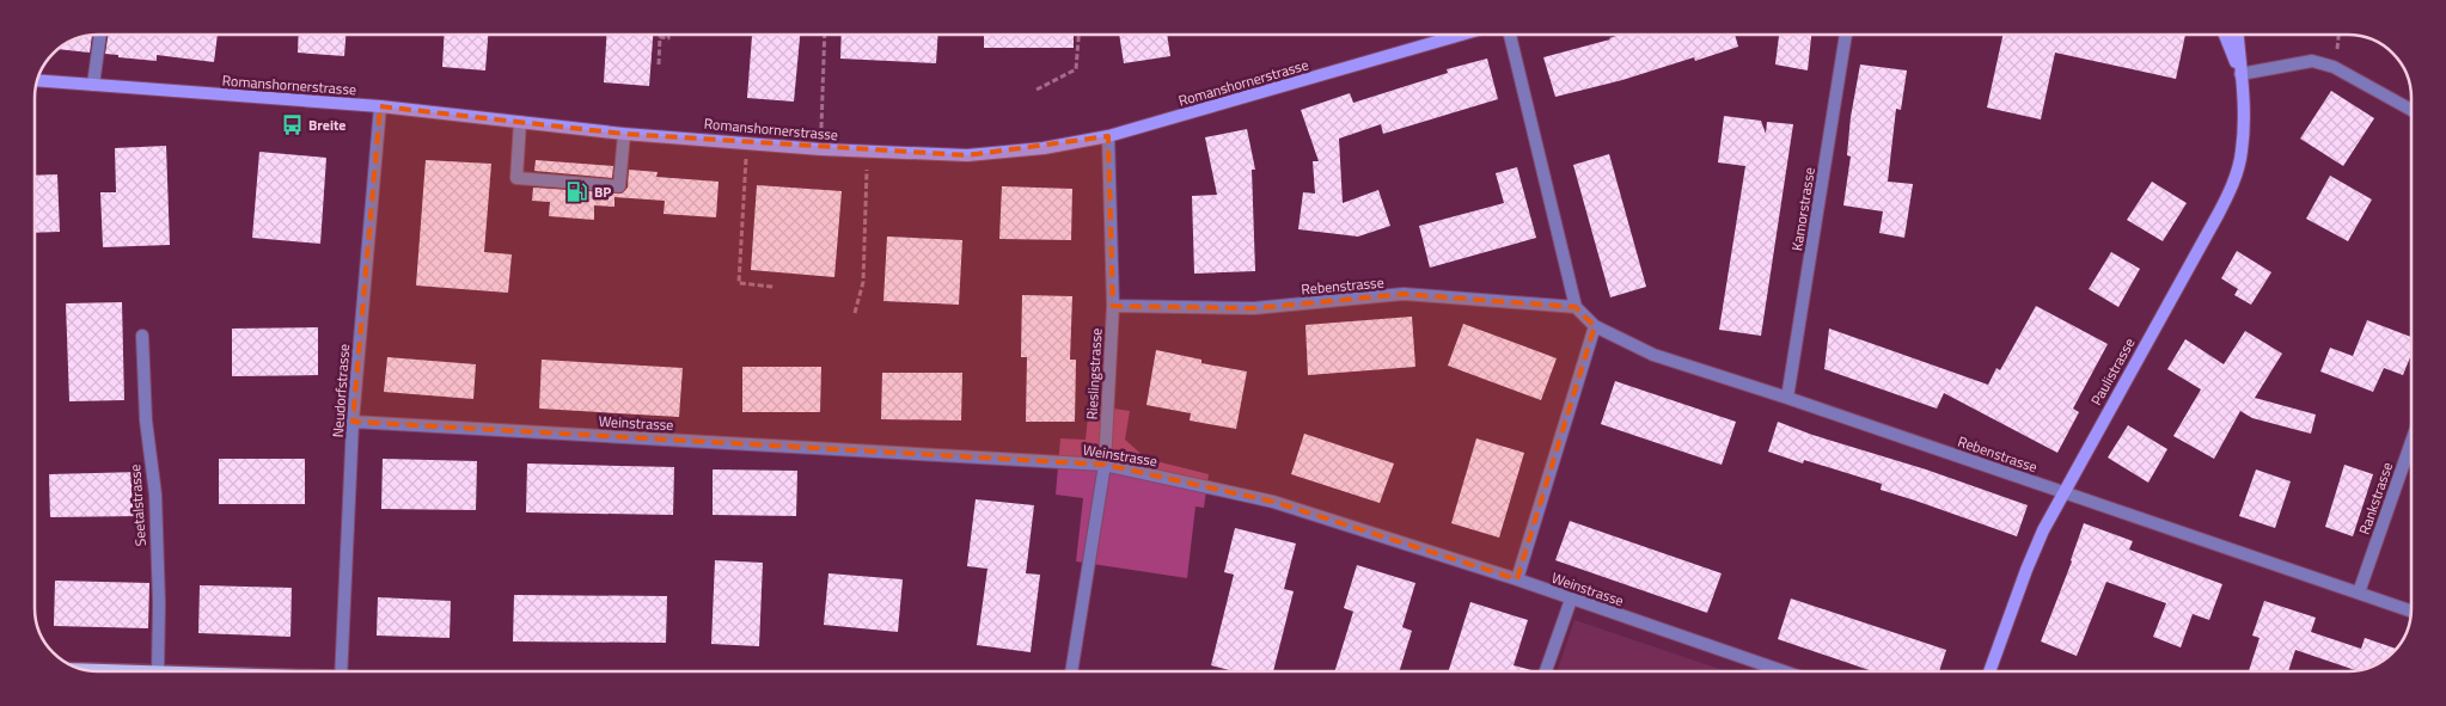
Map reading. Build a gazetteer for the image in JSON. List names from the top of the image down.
{
  "streets": {
    "street": [
      "Romanshornerstrasse",
      "Kamorstrasse",
      "Rebenstrasse",
      "Paulistrasse",
      "Rieslingstrasse",
      "Neudorfstrasse",
      "Weinstrasse",
      "Rankstrasse",
      "Seetalstrasse"
    ]
  },
  "crossings": [
    ["Romanshornerstrasse", "Rieslingstrasse"],
    ["Romanshornerstrasse", "Neudorfstrasse"],
    ["Kamorstrasse", "Rebenstrasse"],
    ["Rebenstrasse", "Paulistrasse"],
    ["Rebenstrasse", "Rieslingstrasse"],
    ["Rebenstrasse", "Rankstrasse"],
    ["Rieslingstrasse", "Weinstrasse"],
    ["Neudorfstrasse", "Weinstrasse"]
  ],
  "places": {
    "bus stop": ["Breite"],
    "fuel station": ["BP"]
  }
}
